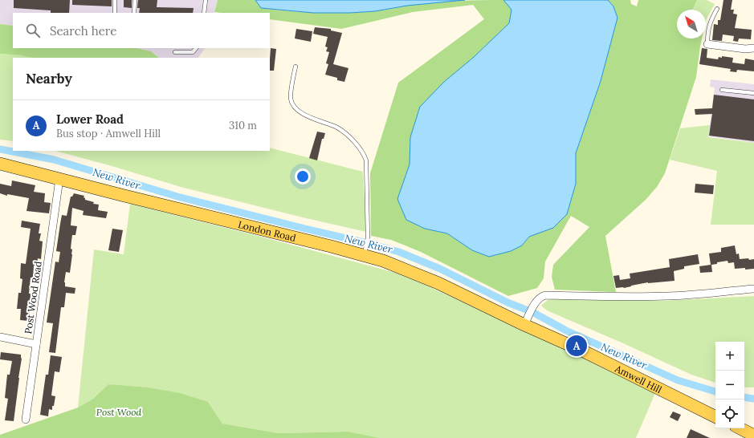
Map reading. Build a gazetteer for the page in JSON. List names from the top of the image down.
{
  "streets": {
    "main road": ["London Road", "Amwell Hill"],
    "street": ["Post Wood Road"]
  },
  "crossings": [
    ["London Road", "Post Wood Road"],
    ["London Road", "Amwell Hill"]
  ],
  "water": ["New River"],
  "parks": ["Post Wood"],
  "north": "top left",
  "page": {
    "search": "Search here",
    "heading": "Nearby",
    "list": [
      {
        "mark": "A",
        "name": "Lower Road",
        "note": "Bus stop · Amwell Hill",
        "value": "310 m"
      }
    ],
    "pins": "A",
    "map_buttons": ["+", "−"]
  }
}
